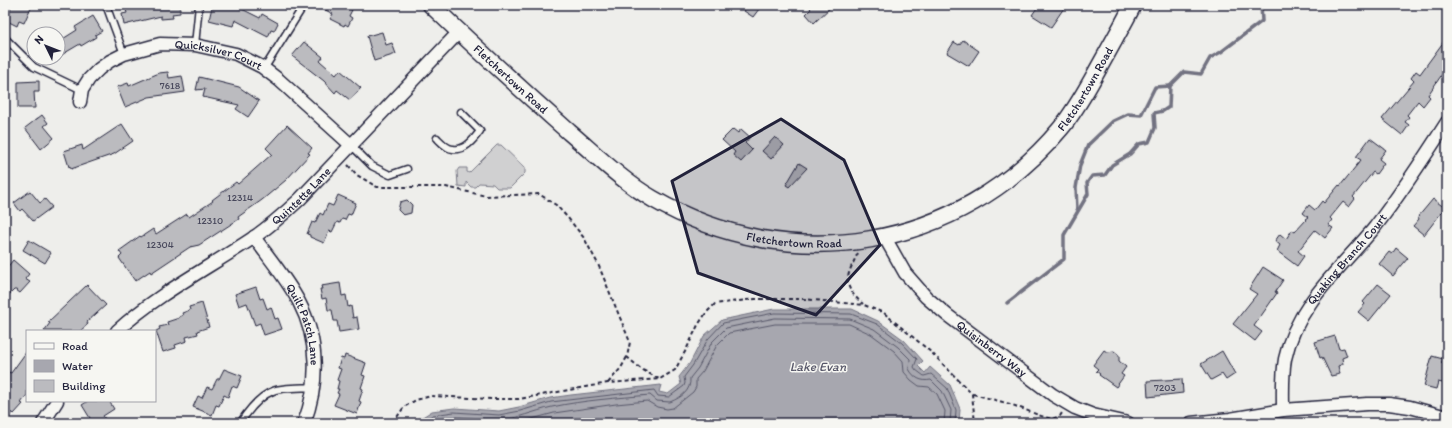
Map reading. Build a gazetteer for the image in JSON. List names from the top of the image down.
{
  "streets": {
    "street": [
      "Quicksilver Court",
      "Fletchertown Road",
      "Quintette Lane",
      "Quaking Branch Court",
      "Quilt Patch Lane",
      "Quisinberry Way"
    ]
  },
  "crossings": [
    ["Quicksilver Court", "Quintette Lane"],
    ["Fletchertown Road", "Quintette Lane"],
    ["Fletchertown Road", "Quisinberry Way"],
    ["Quintette Lane", "Quilt Patch Lane"]
  ],
  "water": ["Lake Evan"],
  "house_numbers": [
    "7618",
    "12314",
    "12310",
    "12304",
    "7203"
  ],
  "legend": ["Road", "Water", "Building"],
  "north": "top left"
}
